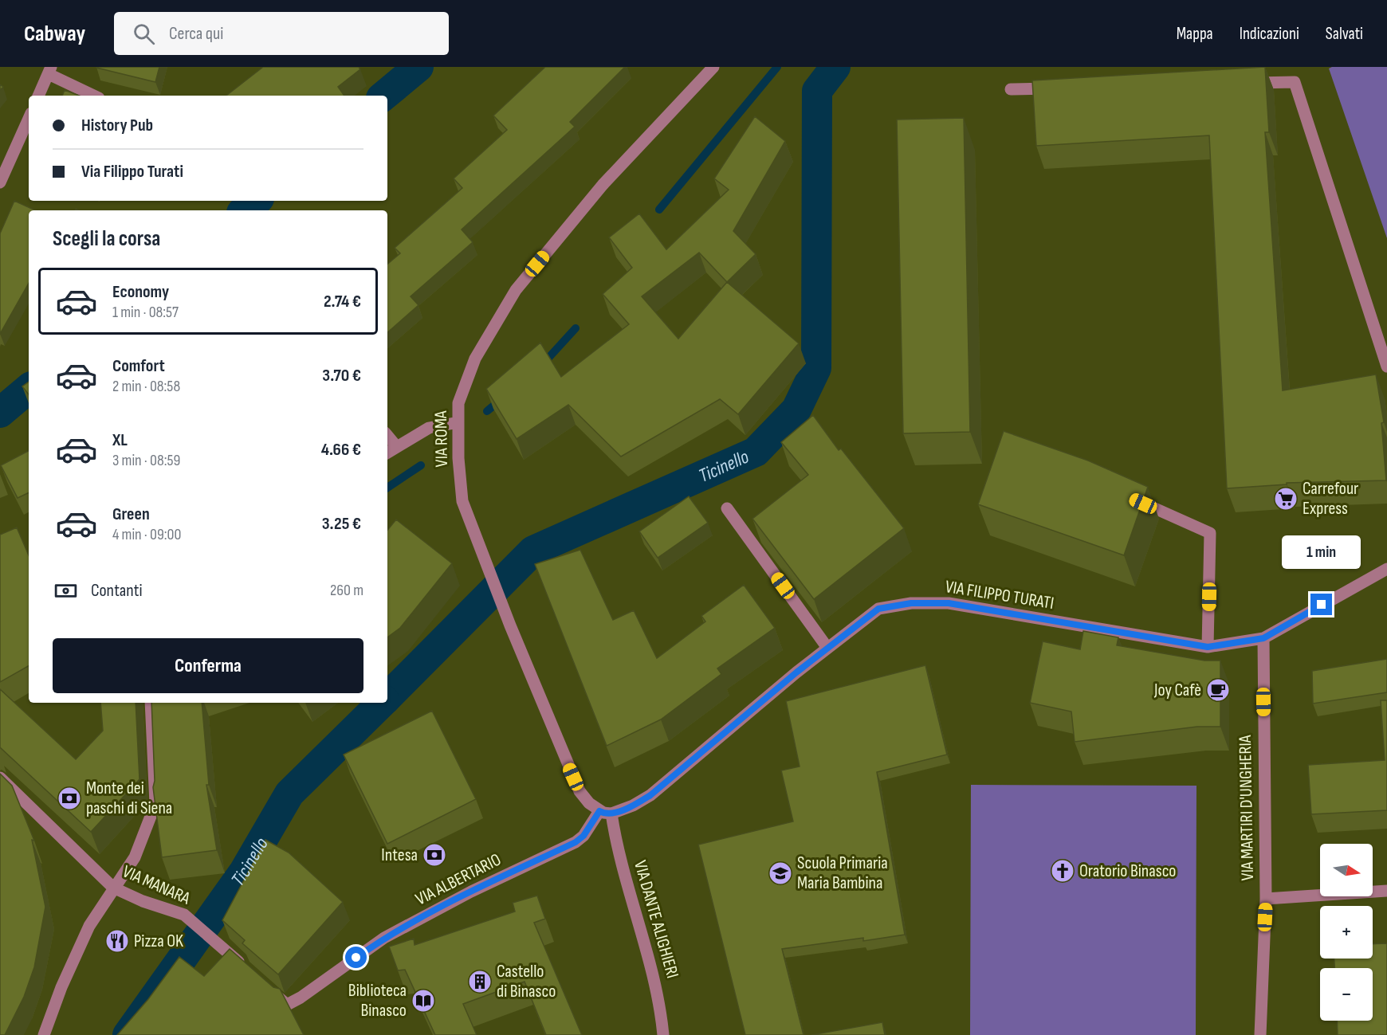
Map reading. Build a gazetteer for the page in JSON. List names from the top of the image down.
{
  "streets": {
    "street": [
      "VIA ROMA",
      "VIA FILIPPO TURATI",
      "VIA MARTIRI D'UNGHERIA",
      "VIA ALBERTARIO",
      "VIA MANARA",
      "VIA DANTE ALIGHIERI"
    ]
  },
  "crossings": [
    ["VIA ROMA", "VIA FILIPPO TURATI"],
    ["VIA ROMA", "VIA ALBERTARIO"],
    ["VIA ROMA", "VIA DANTE ALIGHIERI"],
    ["VIA FILIPPO TURATI", "VIA MARTIRI D'UNGHERIA"],
    ["VIA FILIPPO TURATI", "VIA ALBERTARIO"],
    ["VIA FILIPPO TURATI", "VIA DANTE ALIGHIERI"],
    ["VIA ALBERTARIO", "VIA DANTE ALIGHIERI"]
  ],
  "water": ["Ticinello"],
  "places": {
    "supermarket": ["Carrefour Express"],
    "cafe": ["Joy Cafè"],
    "bank": ["Monte dei paschi di Siena", "Intesa"],
    "church": ["Oratorio Binasco"],
    "school or university": ["Scuola Primaria Maria Bambina"],
    "restaurant": ["Pizza OK"],
    "building": ["Castello di Binasco"],
    "library": ["Biblioteca Binasco"]
  },
  "north": "right",
  "page": {
    "header": "Cabway",
    "search": "Cerca qui",
    "nav": ["Mappa", "Indicazioni", "Salvati"],
    "banner": ["History Pub", "Via Filippo Turati"],
    "heading": "Scegli la corsa",
    "list": [
      {
        "name": "Economy",
        "note": "1 min · 08:57",
        "value": "2.74 €"
      },
      {
        "name": "Comfort",
        "note": "2 min · 08:58",
        "value": "3.70 €"
      },
      {
        "name": "XL",
        "note": "3 min · 08:59",
        "value": "4.66 €"
      },
      {
        "name": "Green",
        "note": "4 min · 09:00",
        "value": "3.25 €"
      }
    ],
    "bubble": "1 min",
    "pay": ["Contanti", "260 m"],
    "buttons": "Conferma",
    "map_buttons": ["+", "−"]
  }
}
